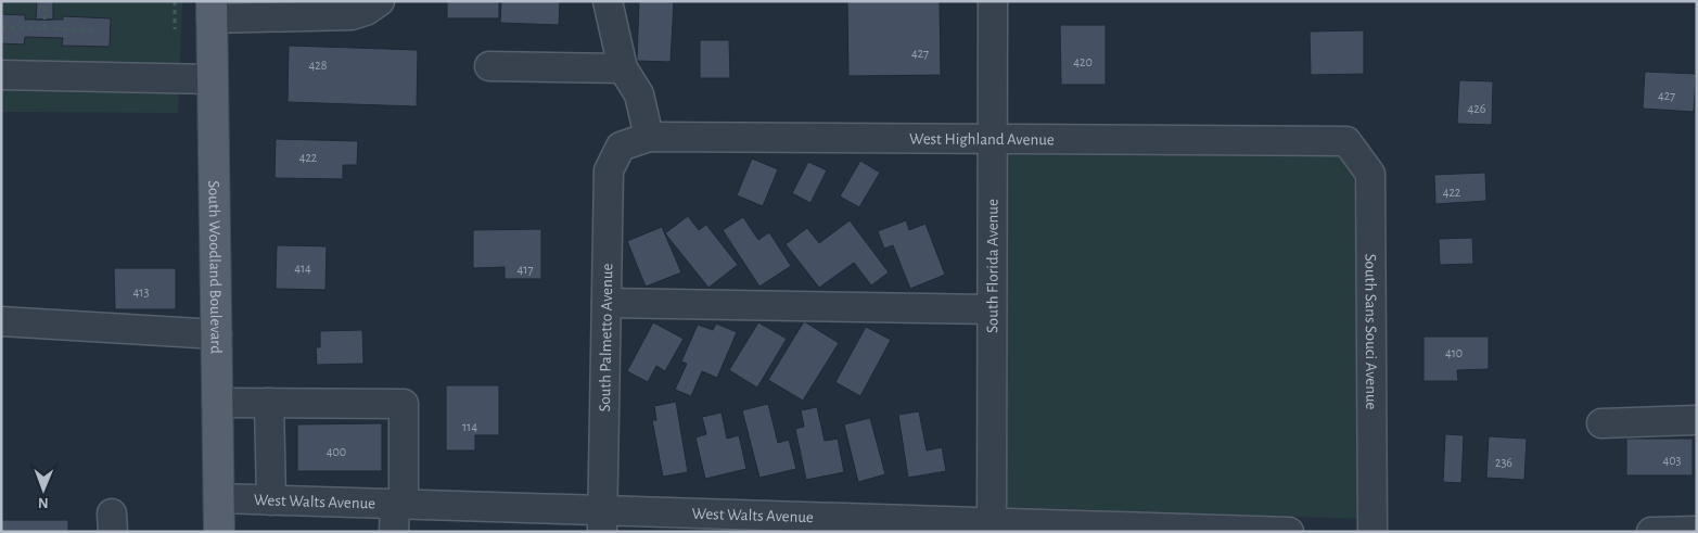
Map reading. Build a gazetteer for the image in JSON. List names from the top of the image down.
{
  "streets": {
    "main road": ["South Woodland Boulevard"],
    "street": [
      "West Highland Avenue",
      "South Florida Avenue",
      "South Sans Souci Avenue",
      "South Palmetto Avenue",
      "West Walts Avenue"
    ]
  },
  "crossings": [
    ["West Highland Avenue", "South Florida Avenue"],
    ["West Highland Avenue", "South Sans Souci Avenue"],
    ["West Highland Avenue", "South Palmetto Avenue"],
    ["South Woodland Boulevard", "West Walts Avenue"],
    ["South Florida Avenue", "West Walts Avenue"],
    ["South Palmetto Avenue", "West Walts Avenue"]
  ],
  "house_numbers": [
    "427",
    "420",
    "428",
    "427",
    "426",
    "422",
    "422",
    "414",
    "417",
    "413",
    "410",
    "114",
    "400",
    "403",
    "236"
  ],
  "north": "bottom"
}
